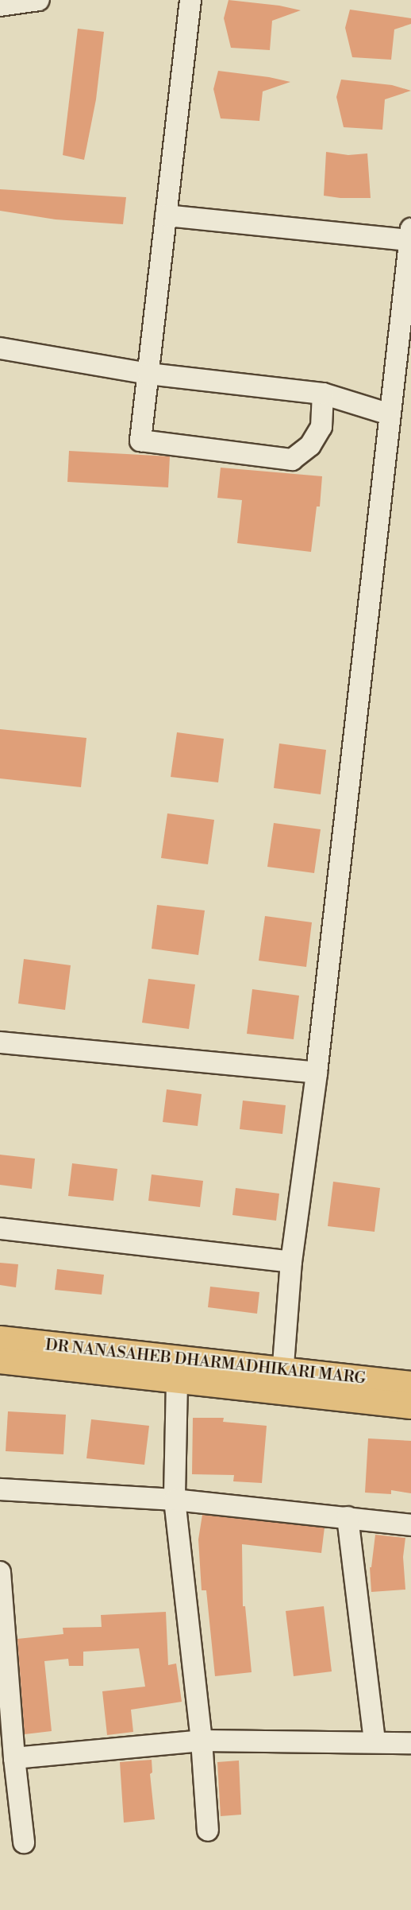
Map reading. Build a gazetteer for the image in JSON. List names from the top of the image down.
{
  "streets": {
    "main road": ["DR NANASAHEB DHARMADHIKARI MARG"]
  }
}
